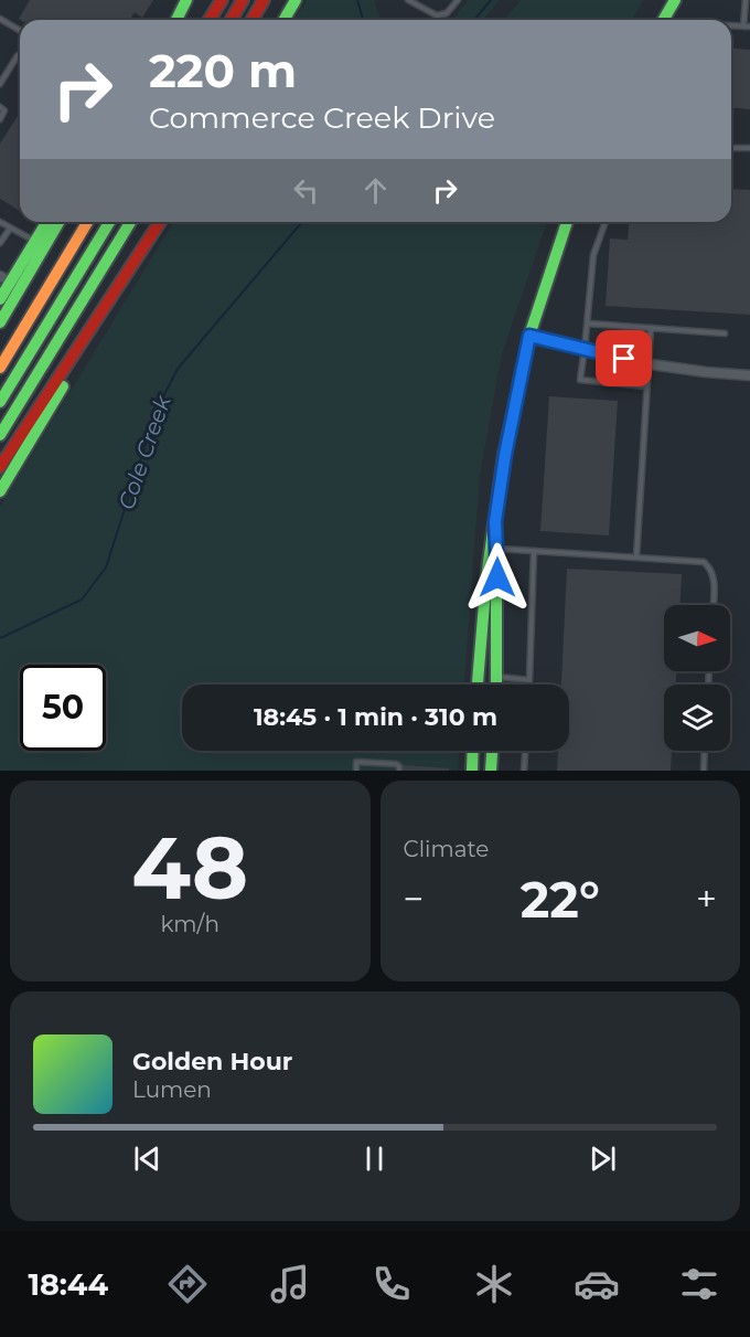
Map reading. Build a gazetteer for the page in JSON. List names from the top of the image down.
{
  "water": ["Cole Creek"],
  "north": "right",
  "page": {
    "turn": ["220 m", "Commerce Creek Drive"],
    "limit": "50",
    "trip": "18:45 · 1 min · 310 m",
    "tile": [
      ["48", "km/h"],
      "Climate"
    ],
    "heat": ["−", "22°", "+"],
    "song": ["Golden Hour", "Lumen"],
    "tabs": "18:44"
  }
}
